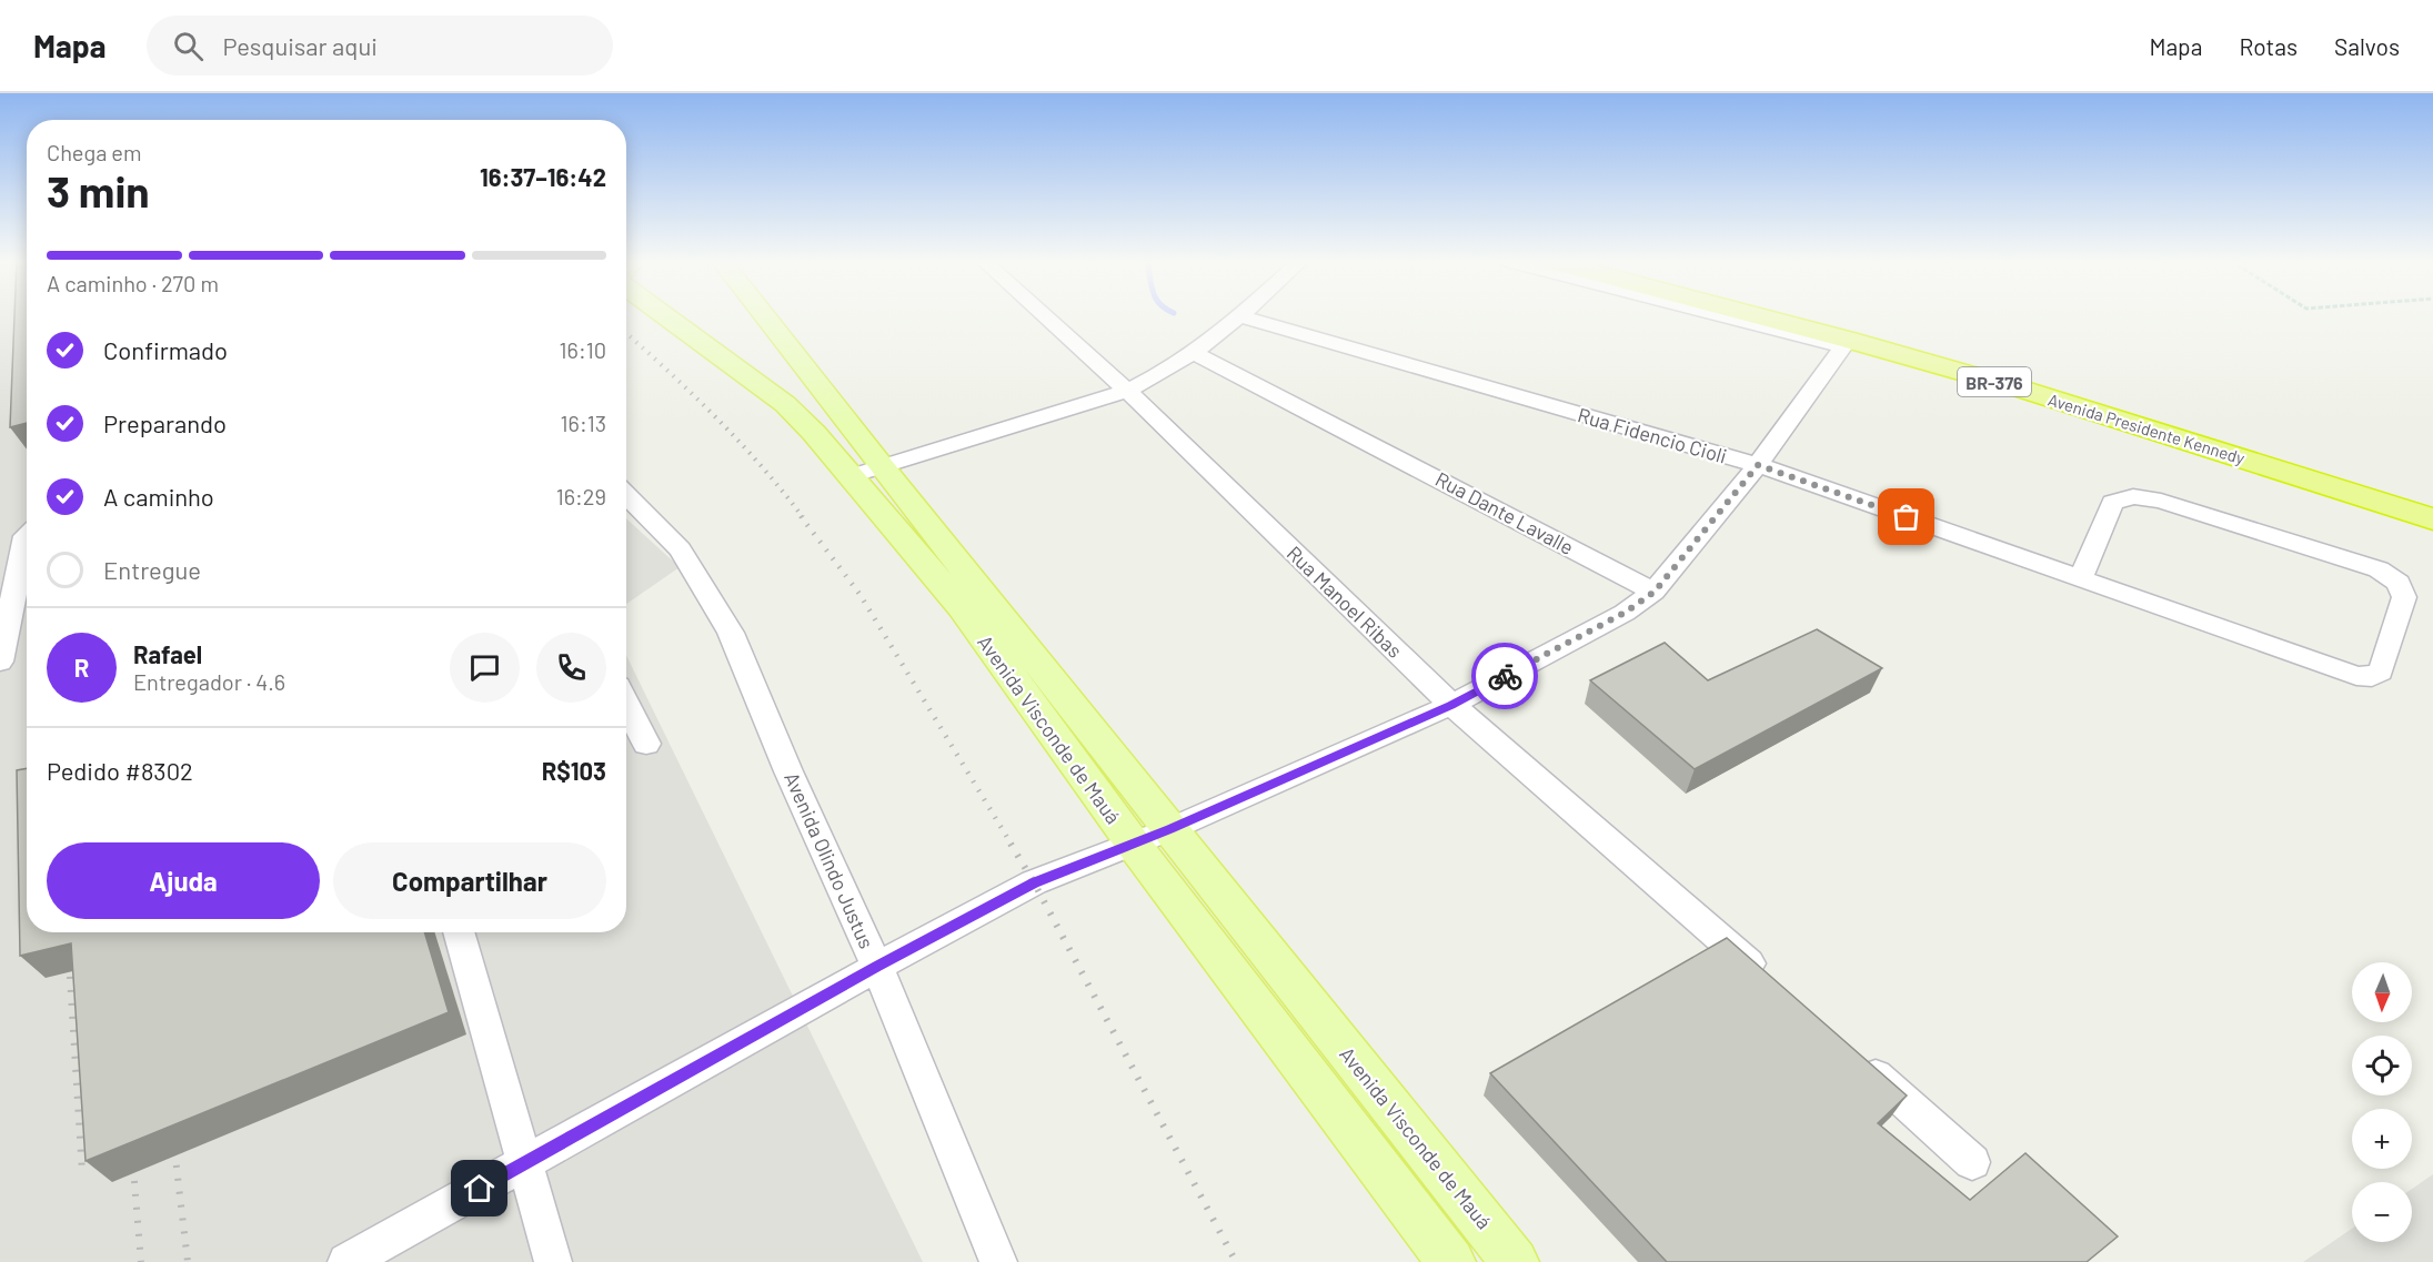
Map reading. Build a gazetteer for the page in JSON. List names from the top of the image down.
{
  "streets": {
    "highway": ["BR-376", "Avenida Presidente Kennedy"],
    "main road": ["Avenida Visconde de Mauá"],
    "street": [
      "Rua Fidencio Cioli",
      "Rua Dante Lavalle",
      "Rua Manoel Ribas",
      "Avenida Olindo Justus"
    ]
  },
  "north": "bottom",
  "page": {
    "header": "Mapa",
    "search": "Pesquisar aqui",
    "nav": ["Mapa", "Rotas", "Salvos"],
    "heading": ["3 min", "Chega em", "16:37–16:42"],
    "panel": [
      "Rafael",
      "Entregador · 4.6",
      "Pedido #8302",
      "R$103"
    ],
    "bar": "A caminho · 270 m",
    "list": [
      ["Confirmado", "16:10"],
      ["Preparando", "16:13"],
      ["A caminho", "16:29"],
      "Entregue"
    ],
    "round": "R",
    "buttons": ["Ajuda", "Compartilhar"],
    "map_buttons": ["+", "−"]
  }
}
